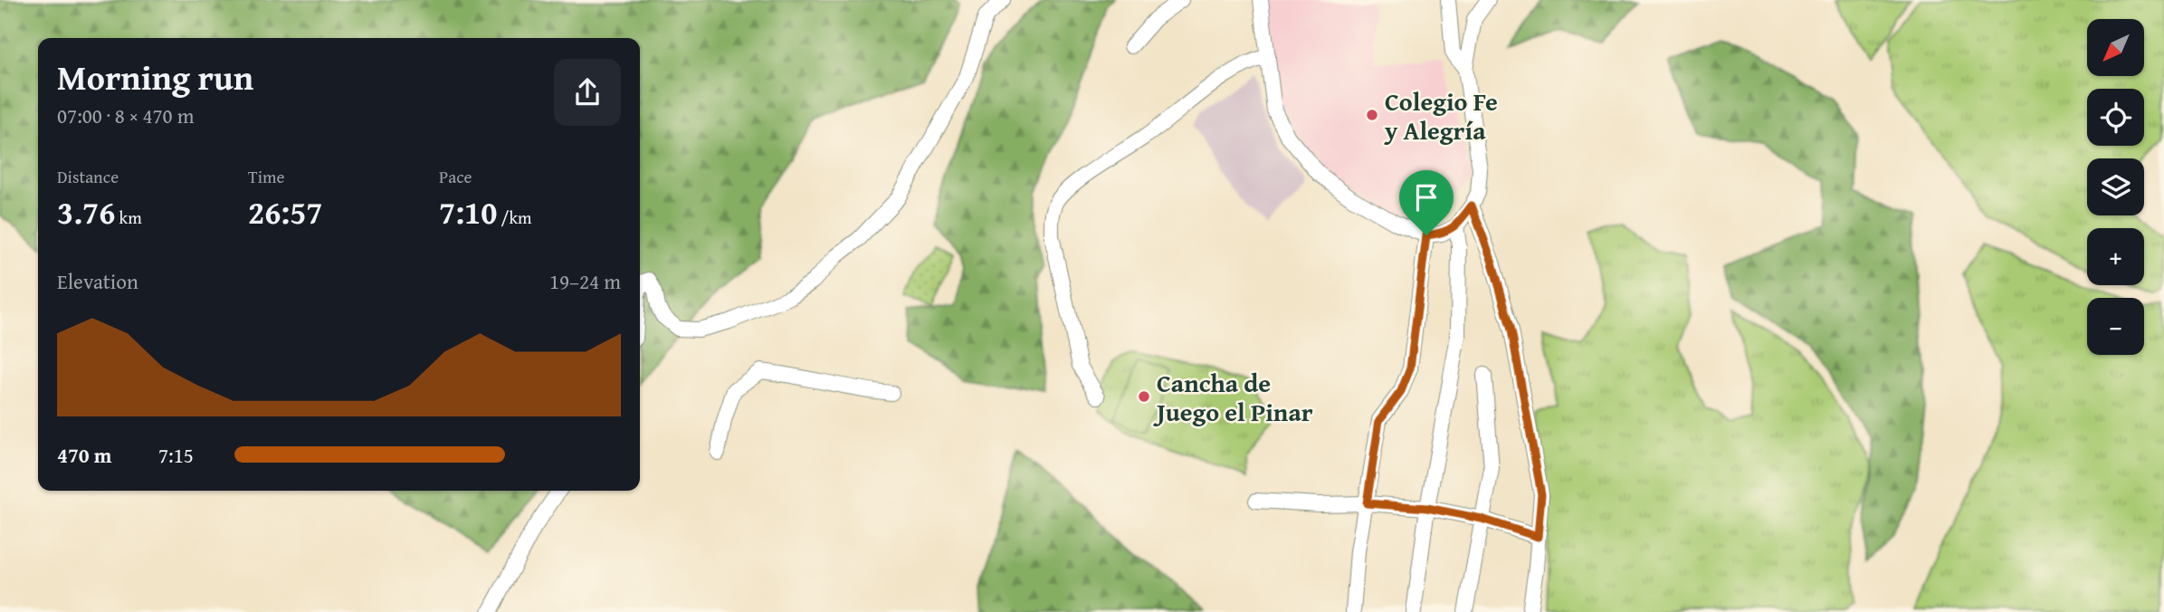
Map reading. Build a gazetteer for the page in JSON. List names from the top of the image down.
{
  "places": ["Colegio Fe y Alegría", "Cancha de Juego el Pinar"],
  "north": "bottom left",
  "page": {
    "map_buttons": ["+", "−"],
    "heading": ["Morning run", "07:00 · 8 × 470 m"],
    "stats": [
      ["Distance", "3.76 km"],
      ["Time", "26:57"],
      ["Pace", "7:10 /km"]
    ],
    "chart": ["Elevation", "19–24 m"],
    "list": [
      {
        "name": "470 m",
        "note": "7:15"
      }
    ]
  }
}
